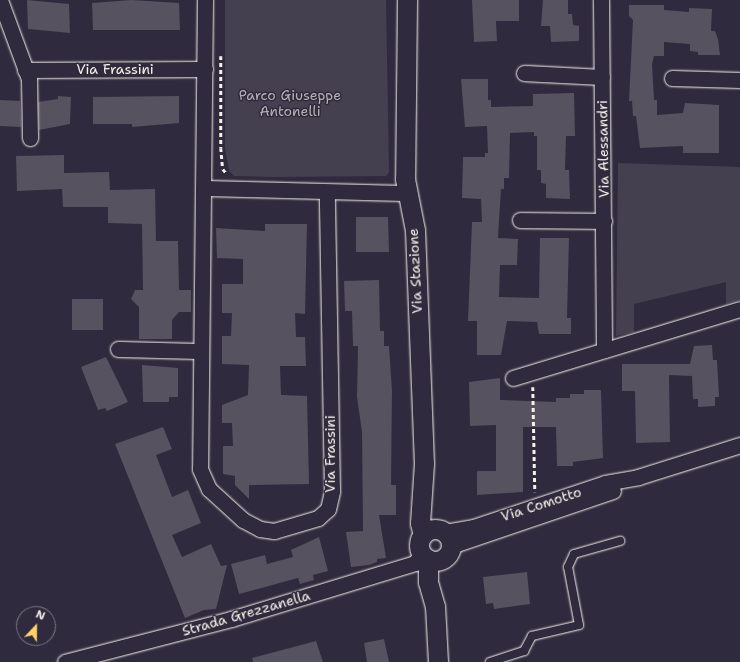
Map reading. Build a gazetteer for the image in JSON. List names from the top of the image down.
{
  "streets": {
    "street": [
      "Via Frassini",
      "Via Alessandri",
      "Via Stazione",
      "Via Comotto",
      "Strada Grezzanella"
    ]
  },
  "crossings": [
    ["Via Stazione", "Via Comotto"],
    ["Via Stazione", "Strada Grezzanella"],
    ["Via Comotto", "Strada Grezzanella"]
  ],
  "parks": ["Parco Giuseppe Antonelli"],
  "north": "top"
}
